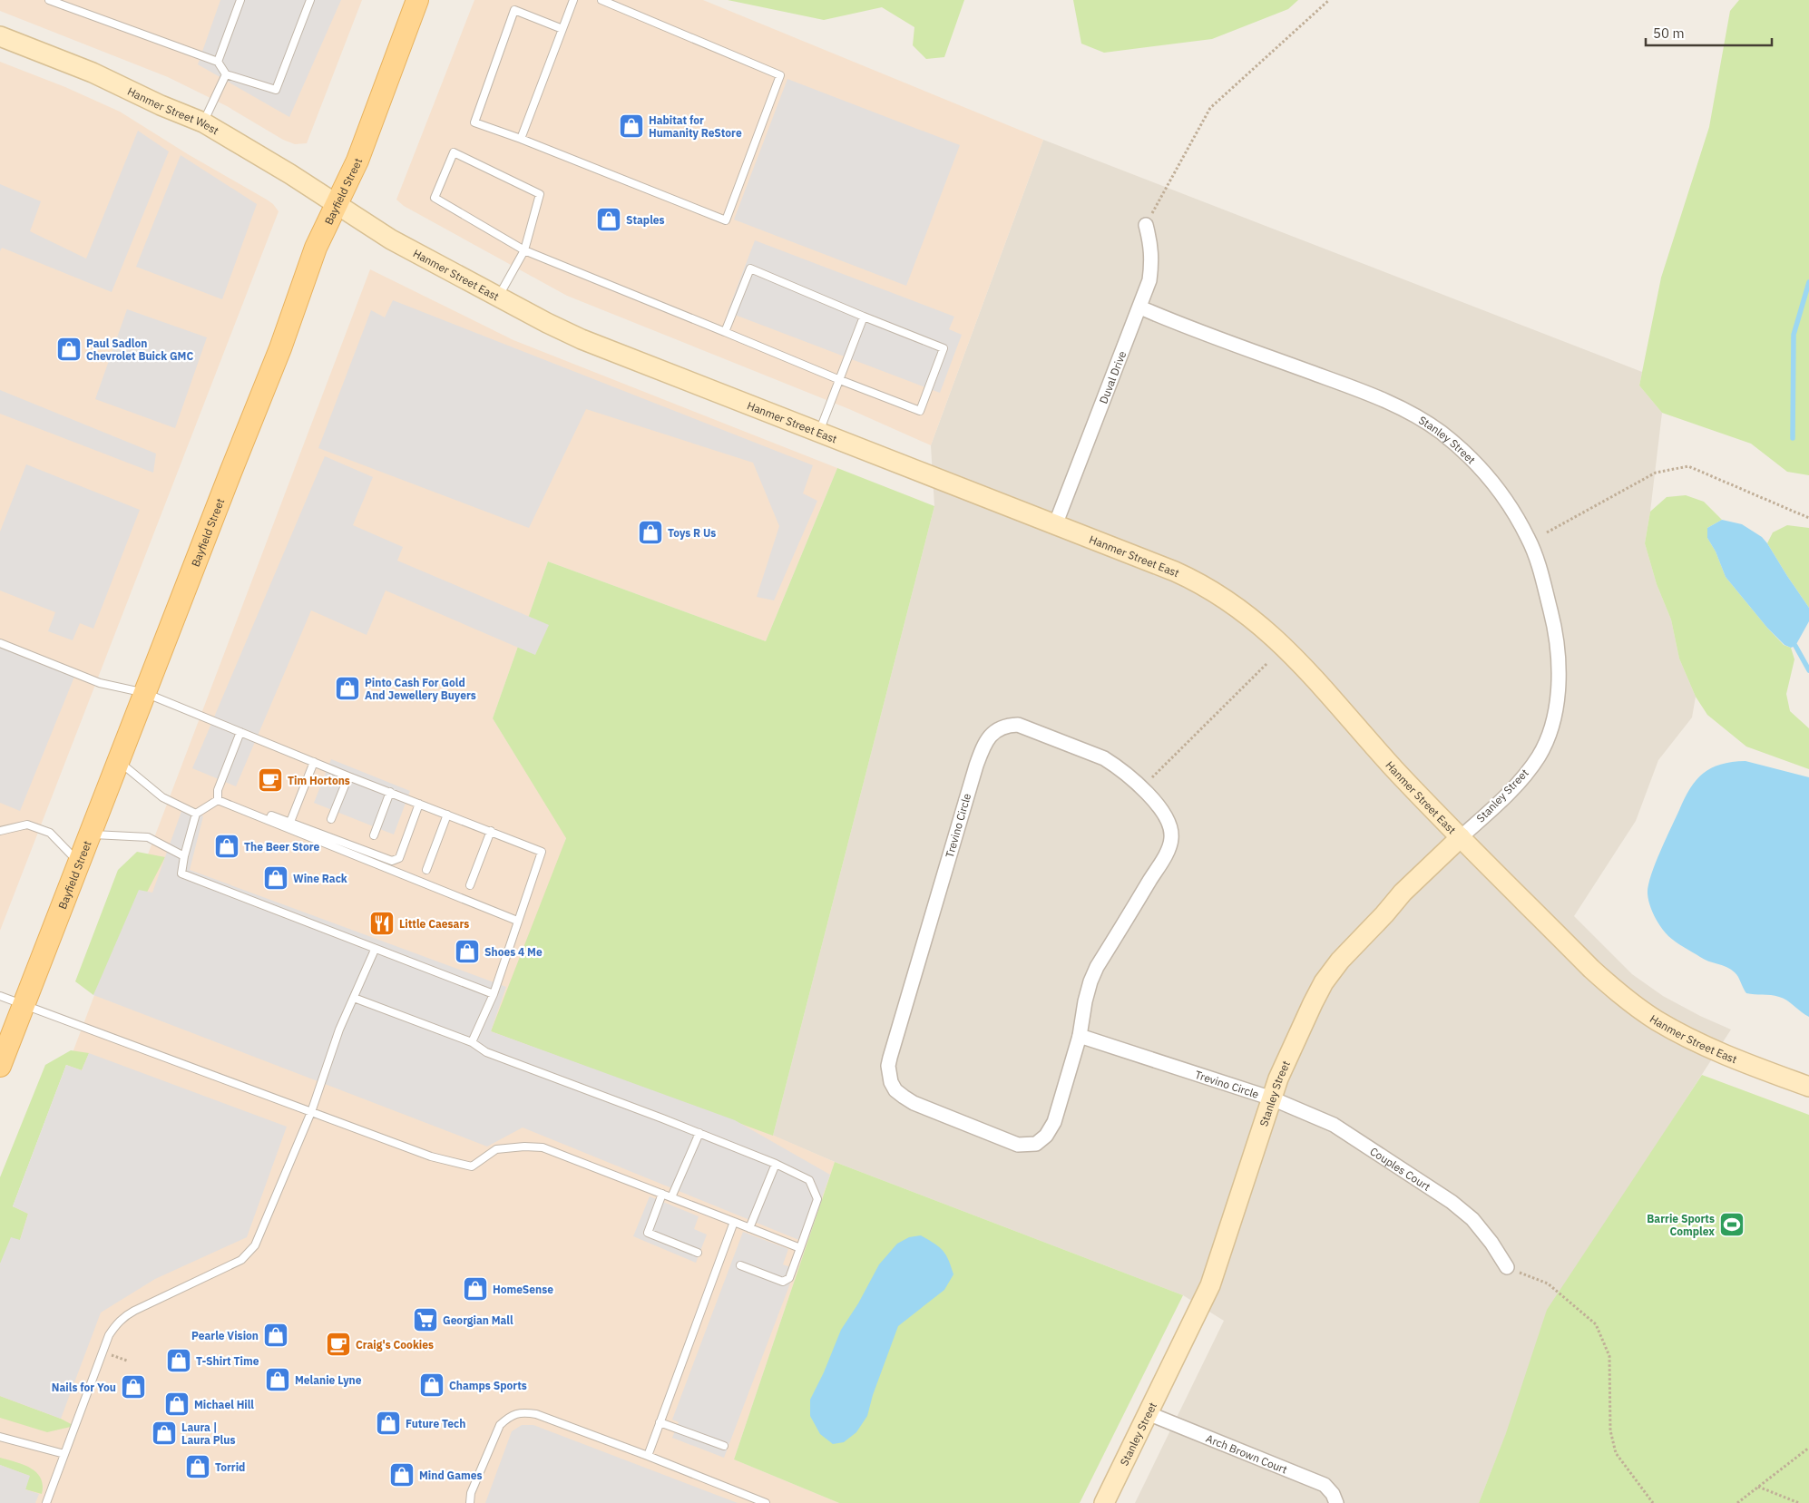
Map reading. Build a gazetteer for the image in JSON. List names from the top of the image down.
{
  "streets": {
    "main road": ["Bayfield Street"],
    "street": [
      "Hanmer Street West",
      "Hanmer Street East",
      "Duval Drive",
      "Stanley Street",
      "Trevino Circle",
      "Couples Court",
      "Arch Brown Court"
    ]
  },
  "crossings": [
    ["Hanmer Street West", "Bayfield Street"],
    ["Hanmer Street West", "Hanmer Street East"],
    ["Bayfield Street", "Hanmer Street East"],
    ["Hanmer Street East", "Duval Drive"],
    ["Hanmer Street East", "Stanley Street"],
    ["Duval Drive", "Stanley Street"],
    ["Stanley Street", "Trevino Circle"],
    ["Stanley Street", "Couples Court"],
    ["Stanley Street", "Arch Brown Court"],
    ["Trevino Circle", "Couples Court"]
  ],
  "places": {
    "shop": [
      "Habitat for Humanity ReStore",
      "Staples",
      "Paul Sadlon Chevrolet Buick GMC",
      "Toys R Us",
      "Pinto Cash For Gold And Jewellery Buyers",
      "The Beer Store",
      "Wine Rack",
      "Shoes 4 Me",
      "HomeSense",
      "Pearle Vision",
      "T-Shirt Time",
      "Melanie Lyne",
      "Champs Sports",
      "Nails for You",
      "Michael Hill",
      "Future Tech",
      "Laura | Laura Plus",
      "Torrid",
      "Mind Games"
    ],
    "cafe": ["Tim Hortons", "Craig's Cookies"],
    "restaurant": ["Little Caesars"],
    "sports": ["Barrie Sports Complex"],
    "supermarket": ["Georgian Mall"]
  },
  "scale_bar": "50 m"
}
